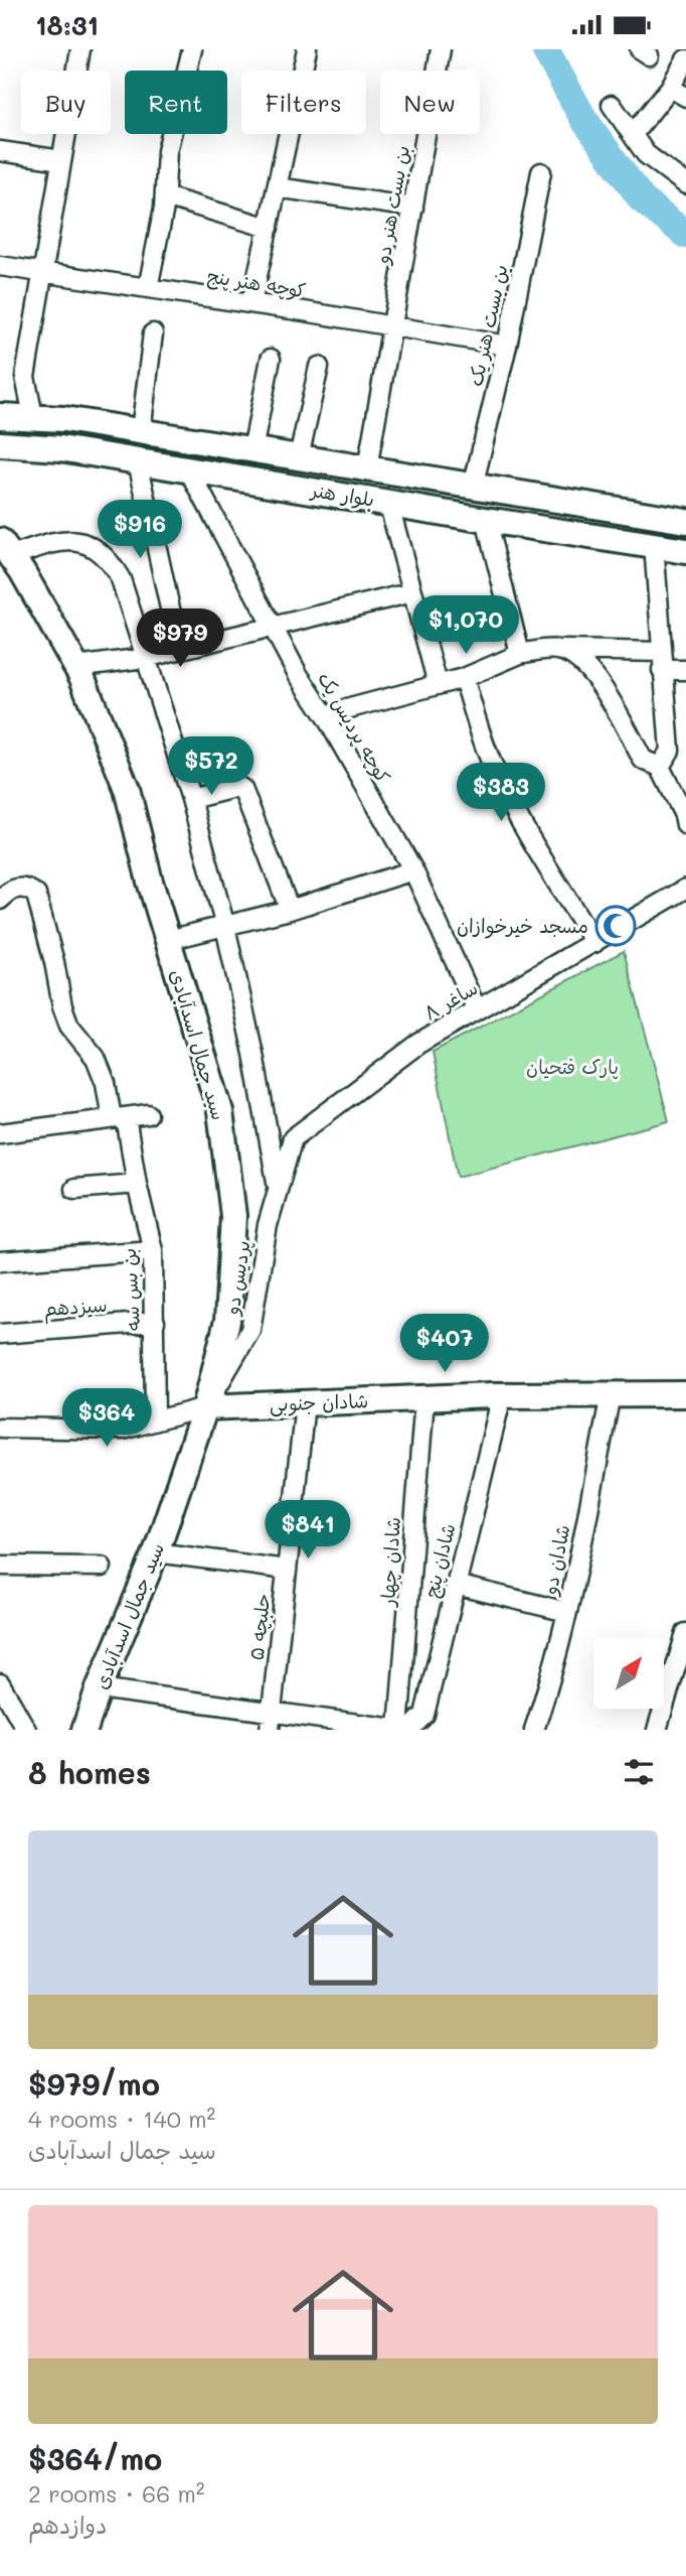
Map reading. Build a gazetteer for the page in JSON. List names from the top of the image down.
{
  "streets": {
    "main road": ["بلوار هنر", "سید جمال اسدآبادی", "شادان جنوبی"],
    "street": [
      "بن بست هنر دو",
      "کوچه هنر پنج",
      "بن بست هنر یک",
      "کوچه پردیس یک",
      "ساغر ٨",
      "پردیس دو",
      "بن بس سه",
      "سیزدهم",
      "شادان دو",
      "شادان پنج",
      "شادان چهار",
      "حلبچه ۵"
    ]
  },
  "crossings": [
    ["بن بست هنر دو", "کوچه هنر پنج"],
    ["بن بست هنر دو", "بلوار هنر"],
    ["کوچه هنر پنج", "بن بست هنر یک"],
    ["بن بست هنر یک", "بلوار هنر"],
    ["بلوار هنر", "کوچه پردیس یک"],
    ["کوچه پردیس یک", "ساغر ٨"],
    ["ساغر ٨", "پردیس دو"],
    ["سید جمال اسدآبادی", "پردیس دو"],
    ["سید جمال اسدآبادی", "شادان جنوبی"],
    ["پردیس دو", "شادان جنوبی"],
    ["بن بس سه", "سیزدهم"],
    ["شادان جنوبی", "شادان دو"],
    ["شادان جنوبی", "شادان پنج"],
    ["شادان جنوبی", "شادان چهار"],
    ["شادان جنوبی", "حلبچه ۵"]
  ],
  "parks": ["پارک فتحیان"],
  "places": {
    "mosque": ["مسجد خیرخوازان"]
  },
  "north": "top right",
  "page": {
    "status": "18:31",
    "chip": [
      "Buy",
      "Rent",
      "Filters",
      "New"
    ],
    "price": [
      "$916",
      "$1,070",
      "$979",
      "$572",
      "$383",
      "$407",
      "$364",
      "$841"
    ],
    "heading": "8 homes",
    "list": [
      {
        "name": "$979/mo",
        "note": "4 rooms · 140 m² · سید جمال اسدآبادی"
      },
      {
        "name": "$364/mo",
        "note": "2 rooms · 66 m² · دوازدهم"
      }
    ]
  }
}
